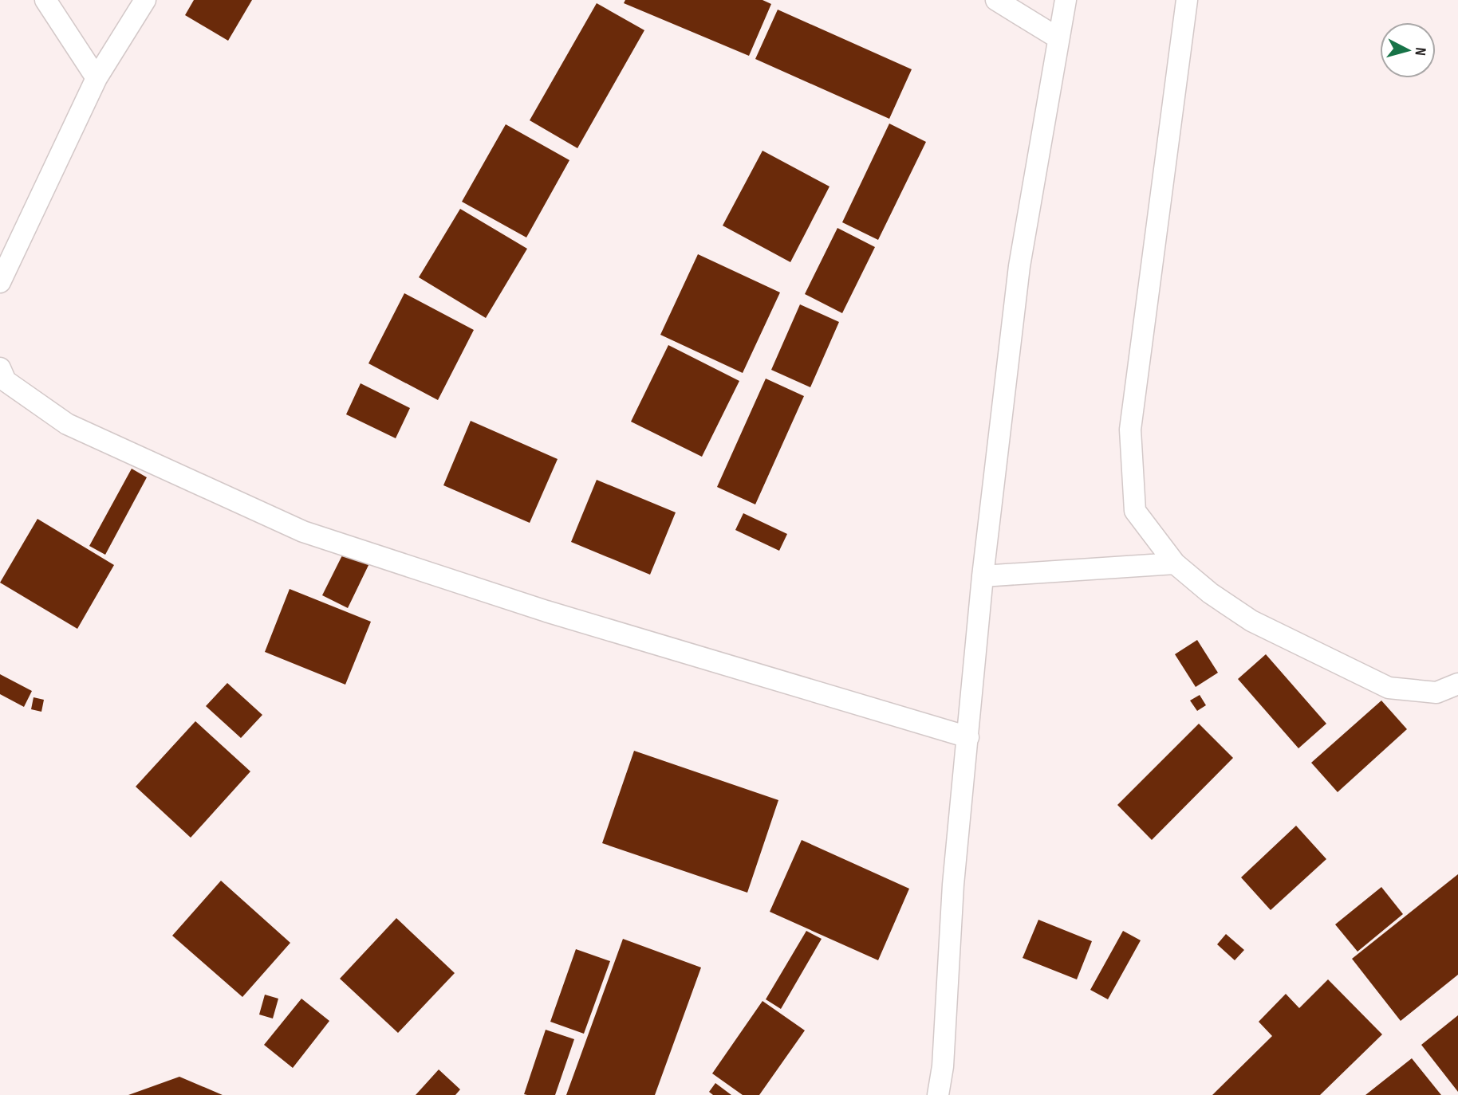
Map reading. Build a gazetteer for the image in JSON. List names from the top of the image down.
{
  "north": "right"
}
